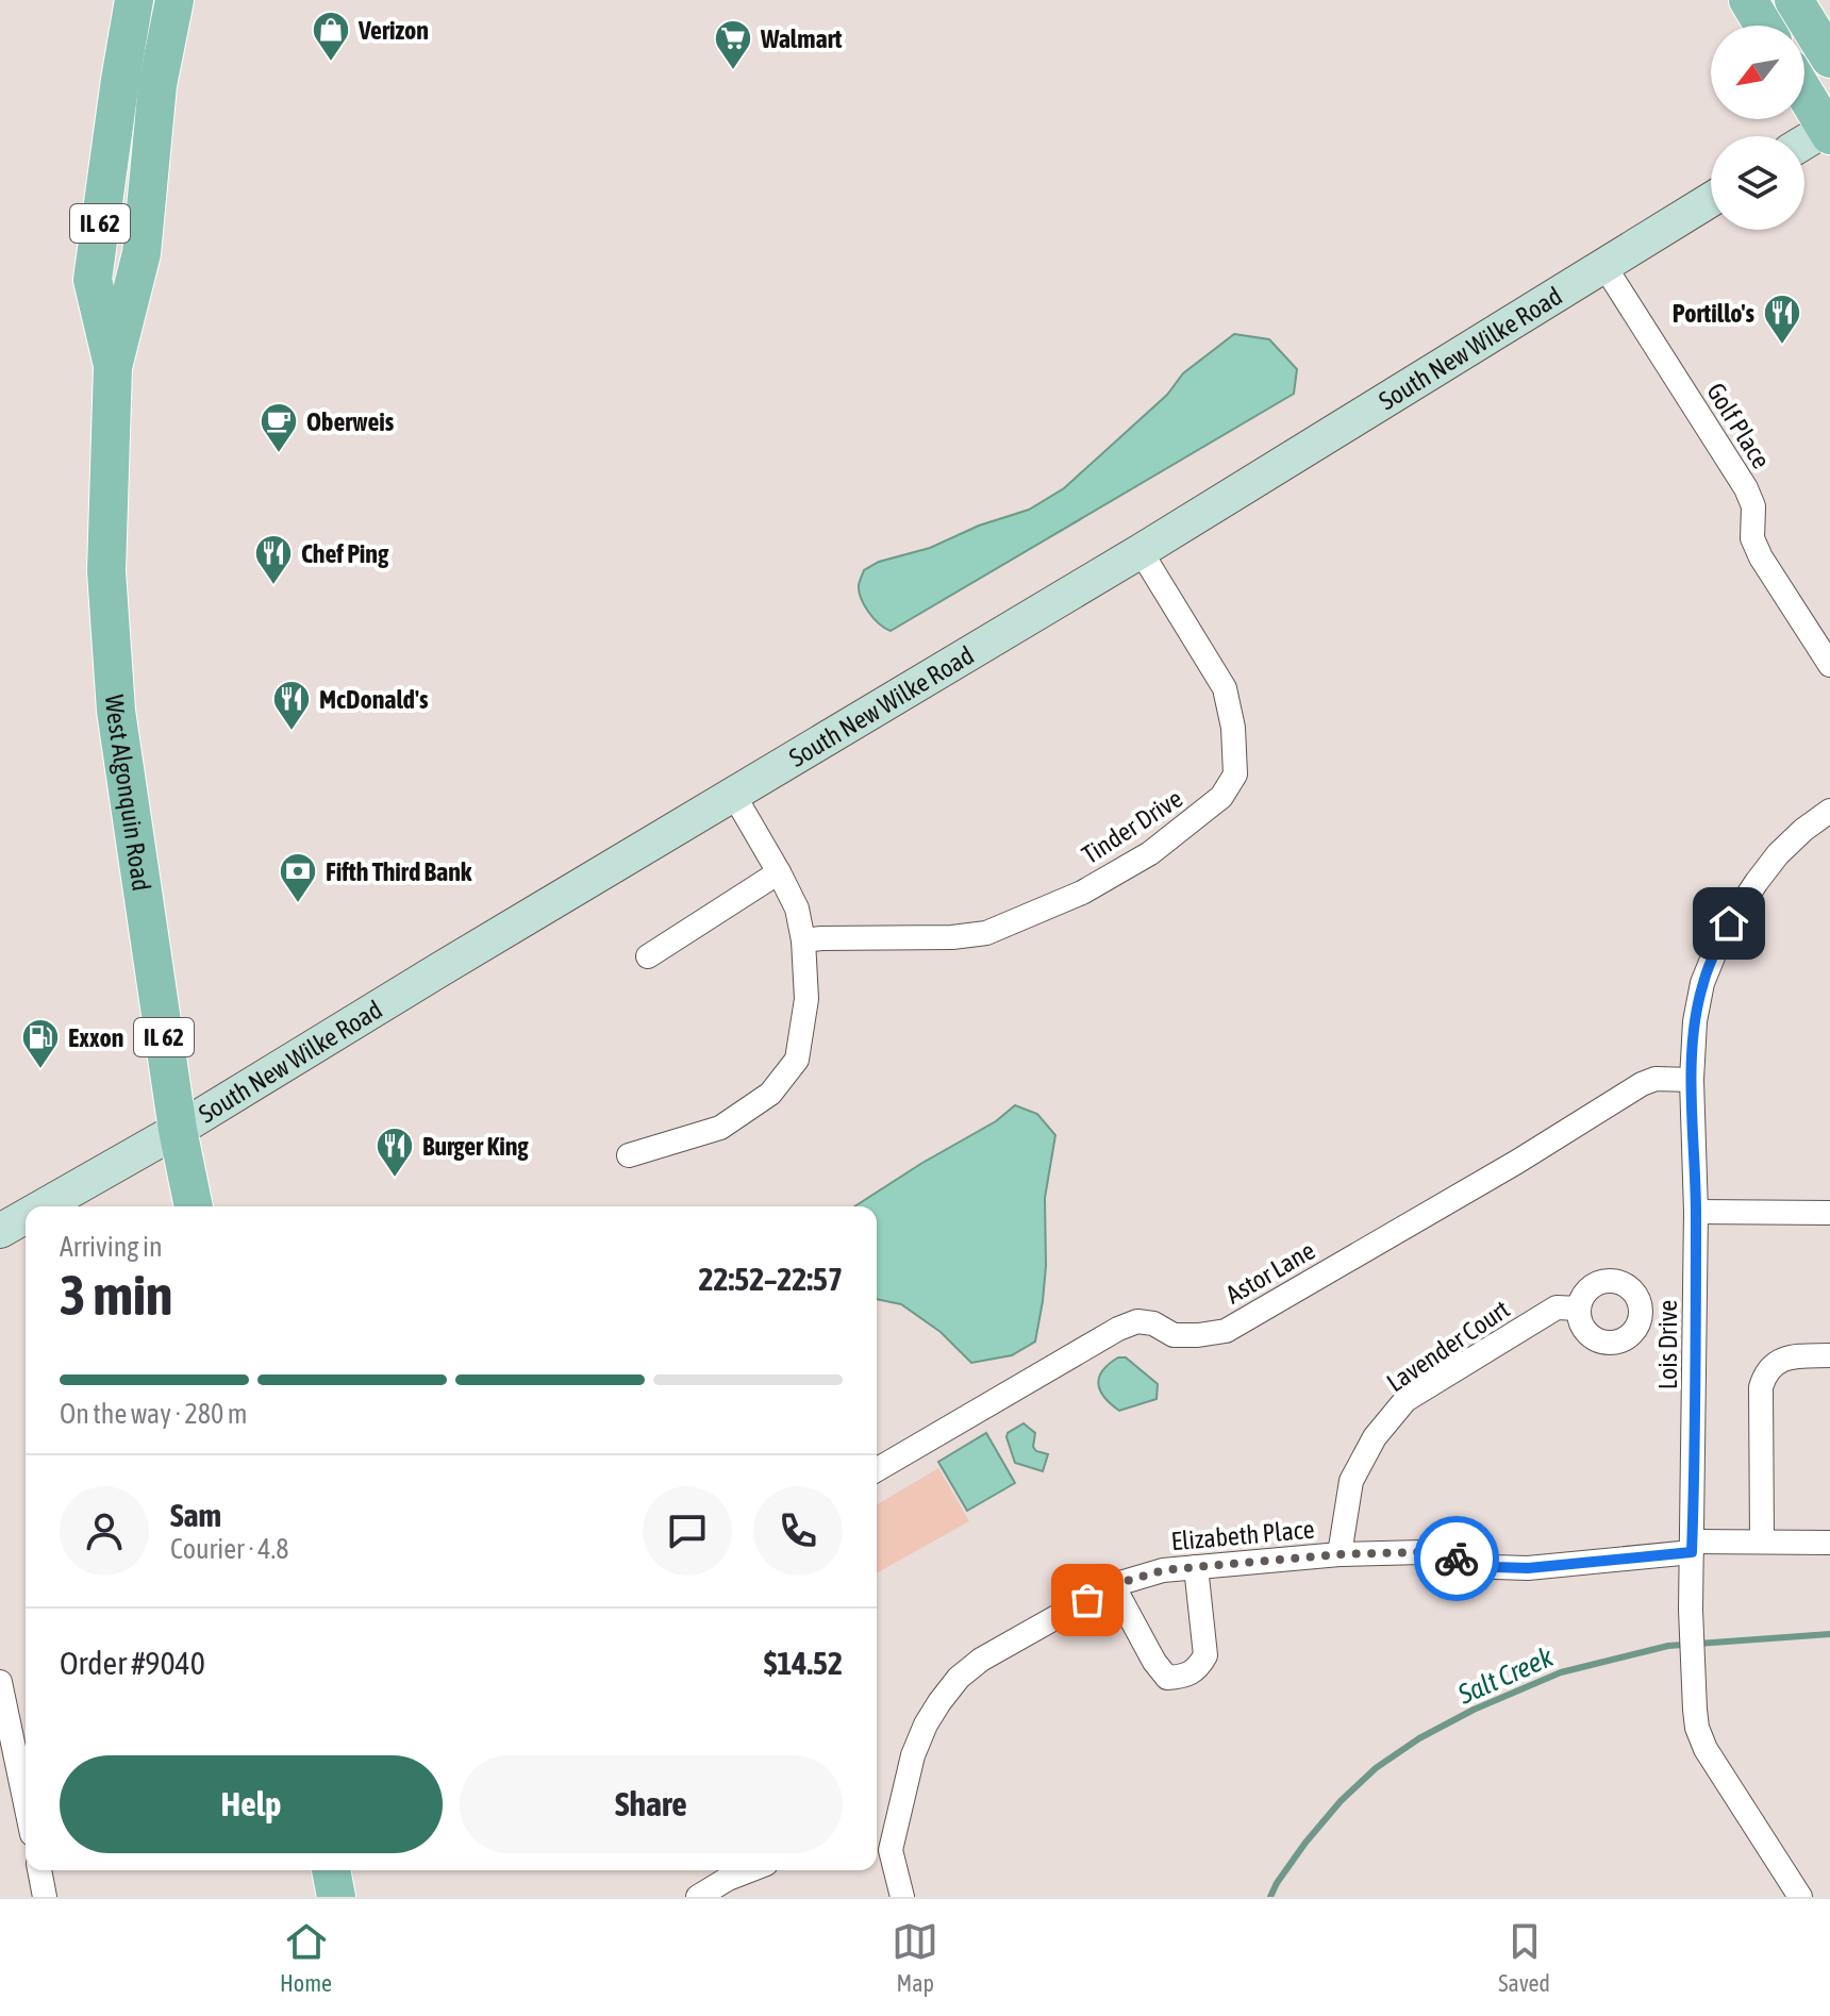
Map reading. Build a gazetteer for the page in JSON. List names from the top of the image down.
{
  "streets": {
    "main road": ["IL 62", "South New Wilke Road", "West Algonquin Road"],
    "street": [
      "Golf Place",
      "Tinder Drive",
      "Astor Lane",
      "Lois Drive",
      "Lavender Court",
      "Elizabeth Place"
    ]
  },
  "crossings": [
    ["South New Wilke Road", "Golf Place"],
    ["South New Wilke Road", "West Algonquin Road"],
    ["South New Wilke Road", "Tinder Drive"],
    ["Astor Lane", "Lois Drive"],
    ["Lois Drive", "Elizabeth Place"],
    ["Lavender Court", "Elizabeth Place"]
  ],
  "water": ["Salt Creek"],
  "places": {
    "shop": ["Verizon"],
    "supermarket": ["Walmart"],
    "restaurant": [
      "Portillo's",
      "Chef Ping",
      "McDonald's",
      "Burger King"
    ],
    "cafe": ["Oberweis"],
    "bank": ["Fifth Third Bank"],
    "fuel station": ["Exxon"]
  },
  "north": "bottom left",
  "page": {
    "heading": ["3 min", "Arriving in", "22:52–22:57"],
    "panel": [
      "Sam",
      "Courier · 4.8",
      "Order #9040",
      "$14.52"
    ],
    "bar": "On the way · 280 m",
    "buttons": ["Help", "Share"],
    "tabs": ["Home", "Map", "Saved"]
  }
}
